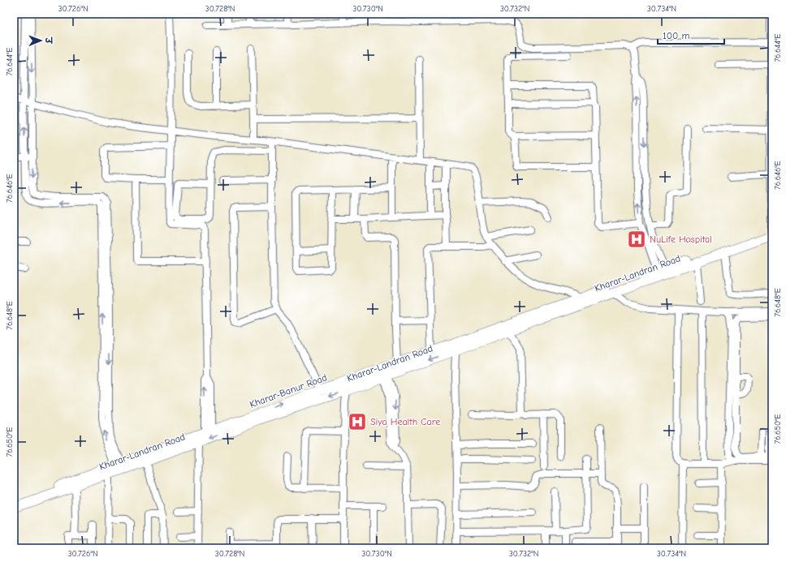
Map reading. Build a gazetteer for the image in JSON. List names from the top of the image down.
{
  "streets": {
    "highway": ["Kharar-Landran Road", "Kharar-Banur Road"]
  },
  "crossings": [
    ["Kharar-Landran Road", "Kharar-Banur Road"]
  ],
  "places": {
    "hospital": ["NuLife Hospital", "Siya Health Care"]
  },
  "scale_bar": "100 m",
  "north": "right",
  "coordinates": [
    "30.726°N",
    "30.728°N",
    "30.730°N",
    "30.732°N",
    "30.734°N",
    "76.644°E",
    "76.646°E",
    "76.648°E",
    "76.650°E"
  ]
}
